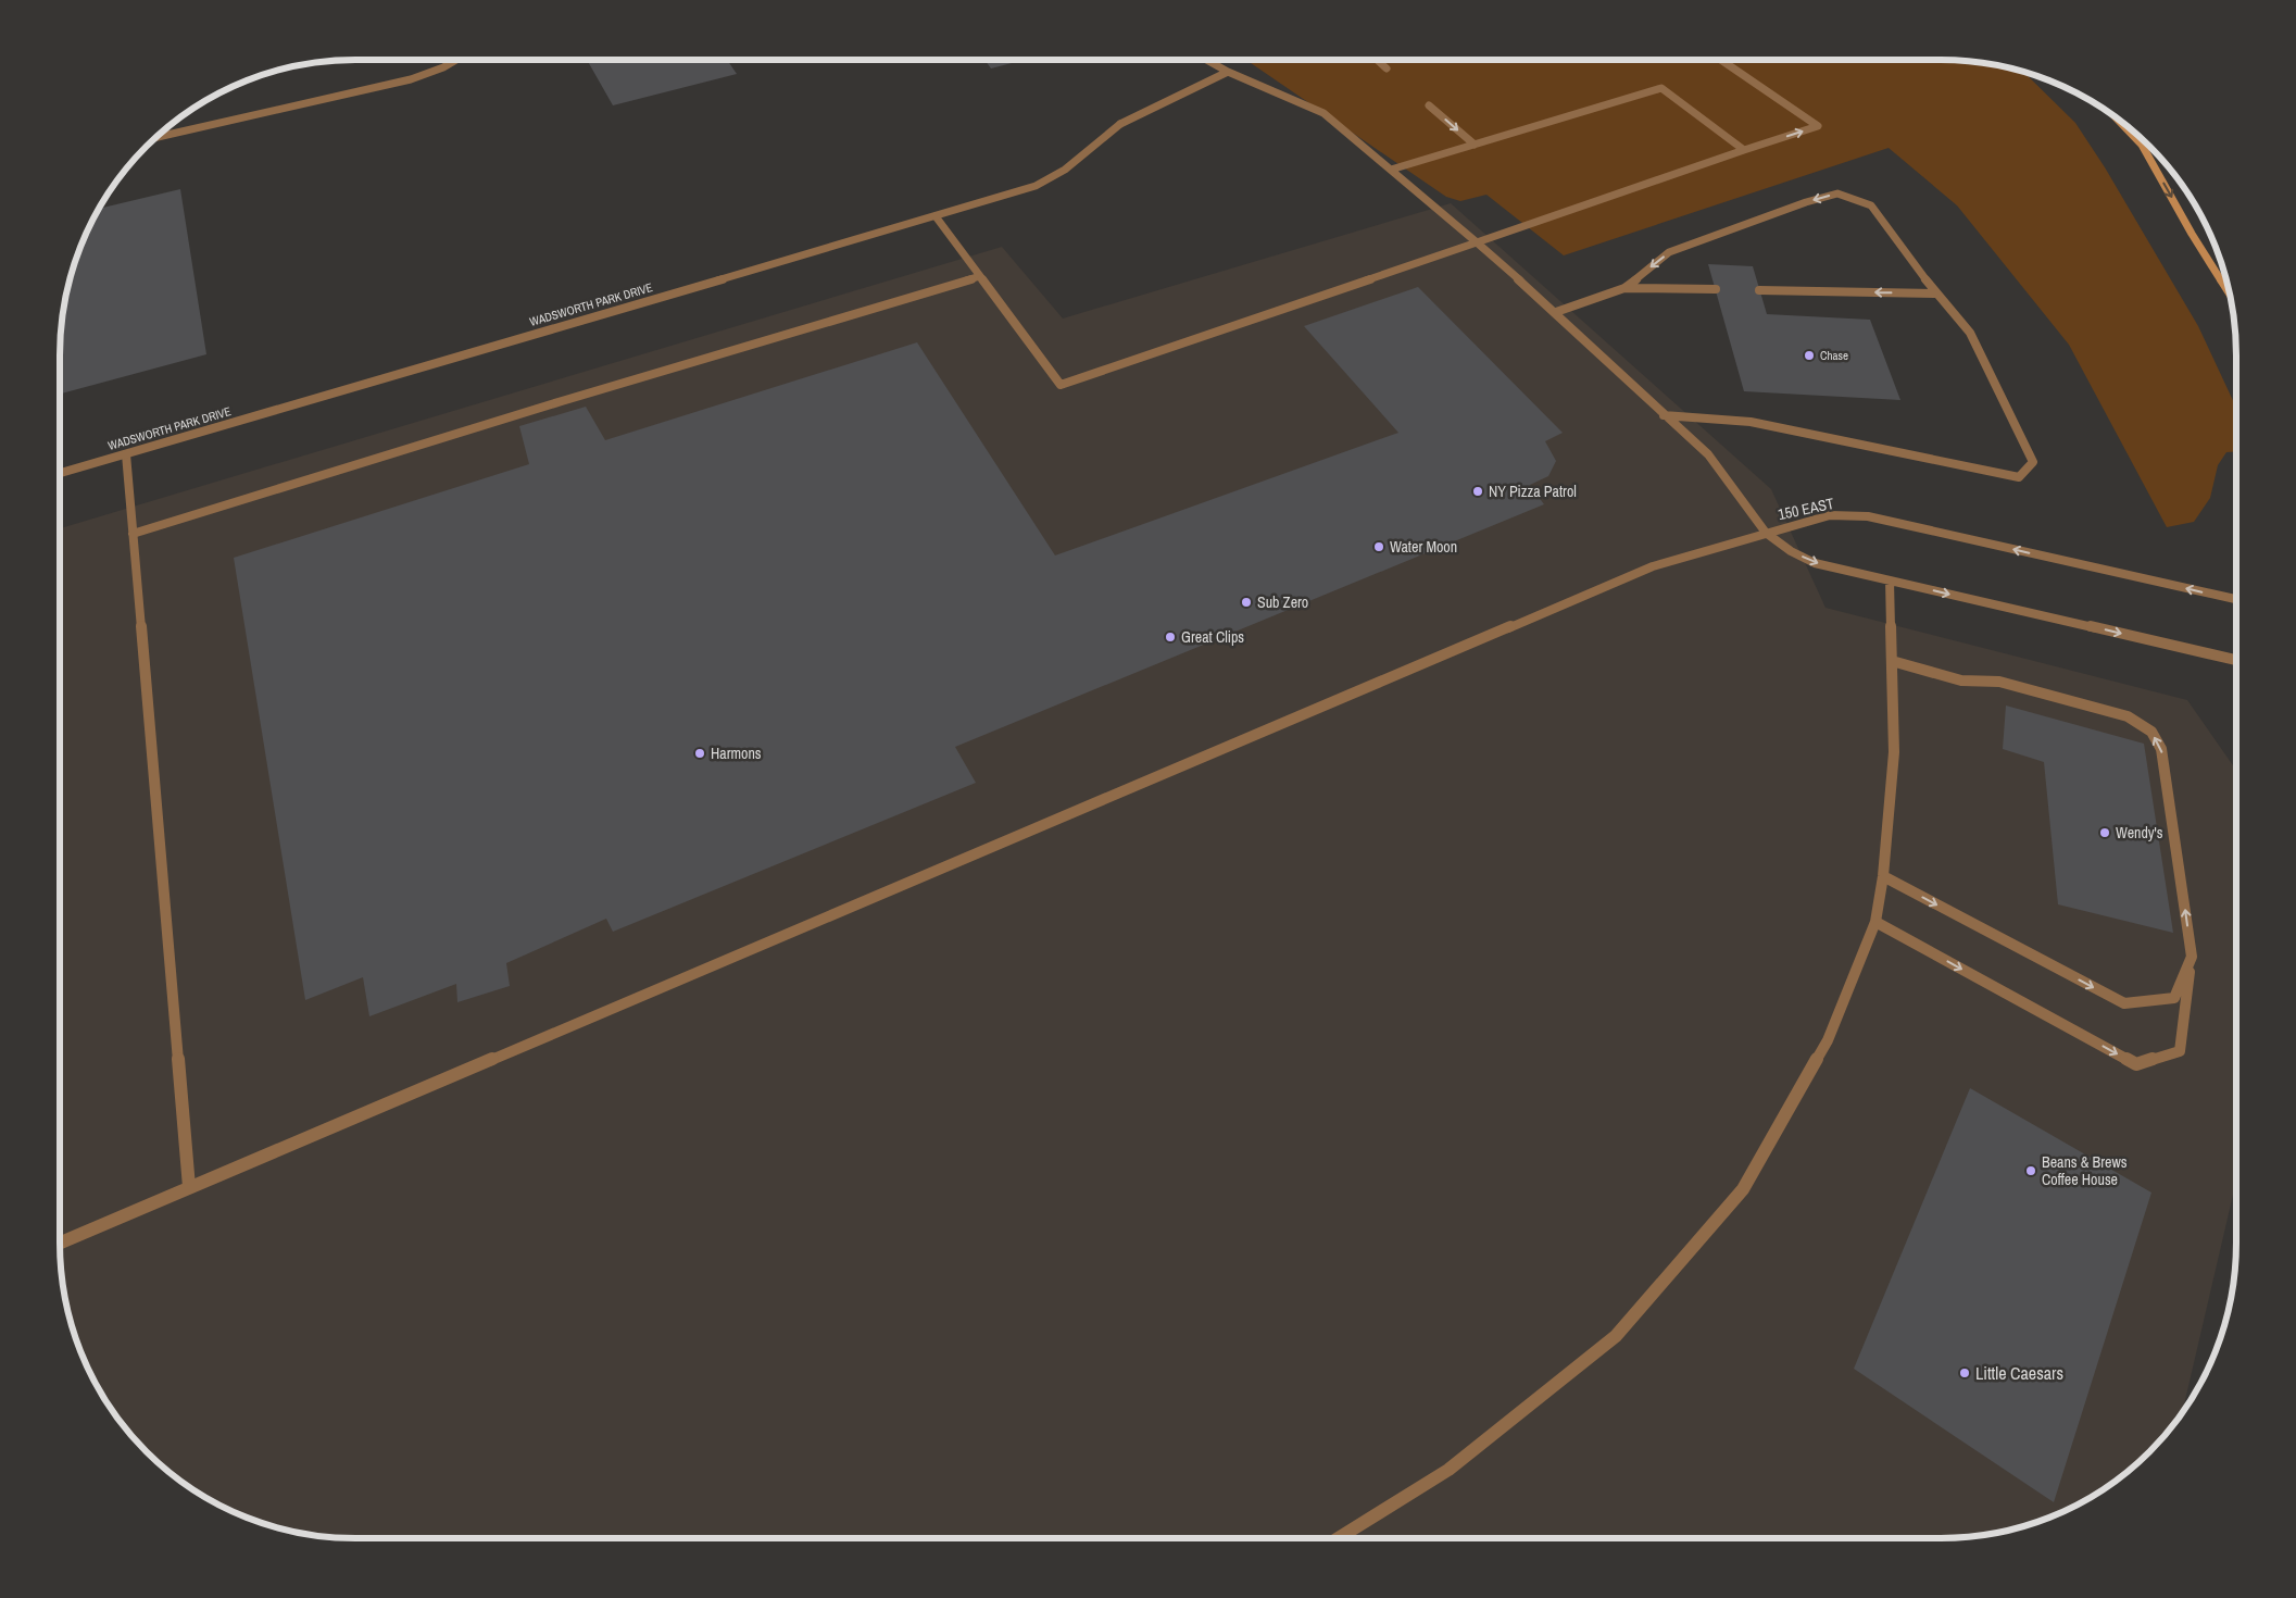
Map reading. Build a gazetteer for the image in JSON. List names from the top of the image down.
{
  "streets": {
    "street": ["WADSWORTH PARK DRIVE", "150 EAST"]
  },
  "places": [
    "Chase",
    "NY Pizza Patrol",
    "Water Moon",
    "Sub Zero",
    "Great Clips",
    "Harmons",
    "Wendy's",
    "Beans & Brews Coffee House",
    "Little Caesars"
  ]
}
